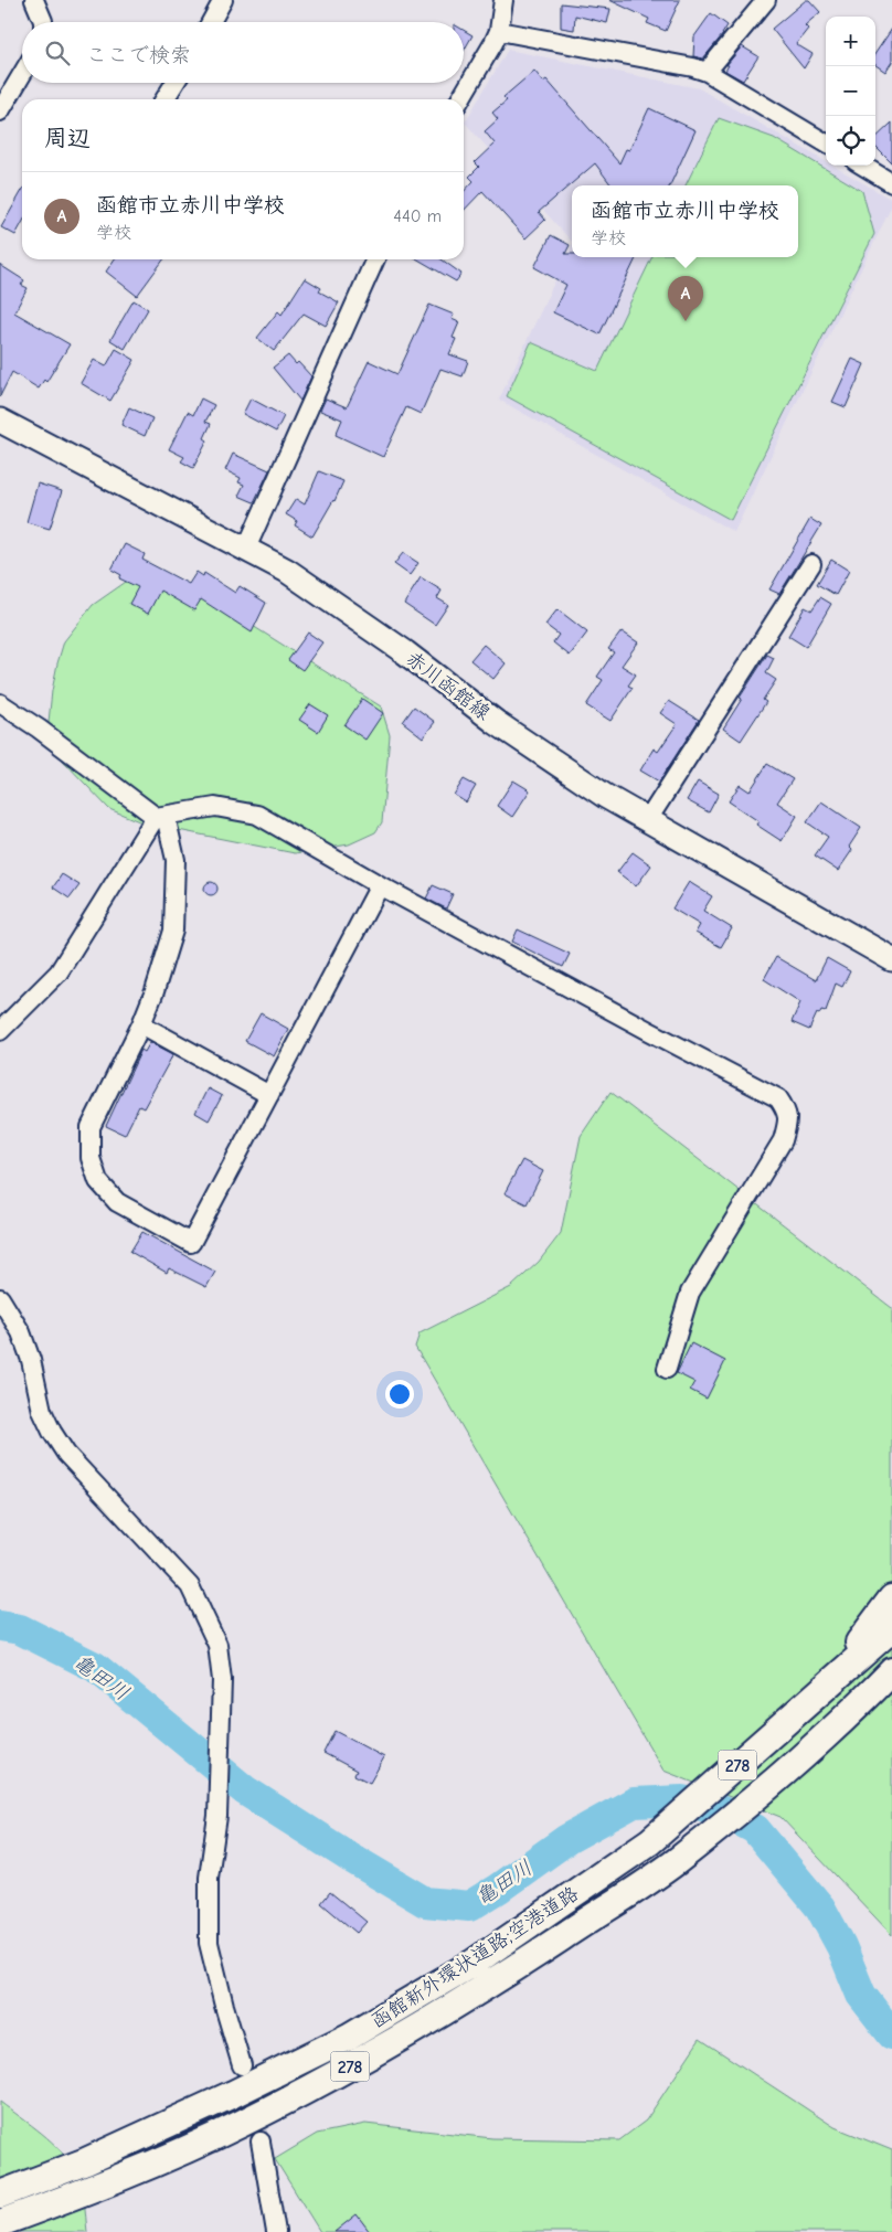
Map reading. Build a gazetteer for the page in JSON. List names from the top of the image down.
{
  "streets": {
    "highway": ["278", "函館新外環状道路;空港道路"],
    "main road": ["赤川函館線"]
  },
  "water": ["亀田川"],
  "page": {
    "map_buttons": ["+", "−"],
    "search": "ここで検索",
    "heading": "周辺",
    "list": [
      {
        "mark": "A",
        "name": "函館市立赤川中学校",
        "note": "学校",
        "value": "440 m"
      }
    ],
    "popup": ["函館市立赤川中学校", "学校"],
    "pins": "A"
  }
}
